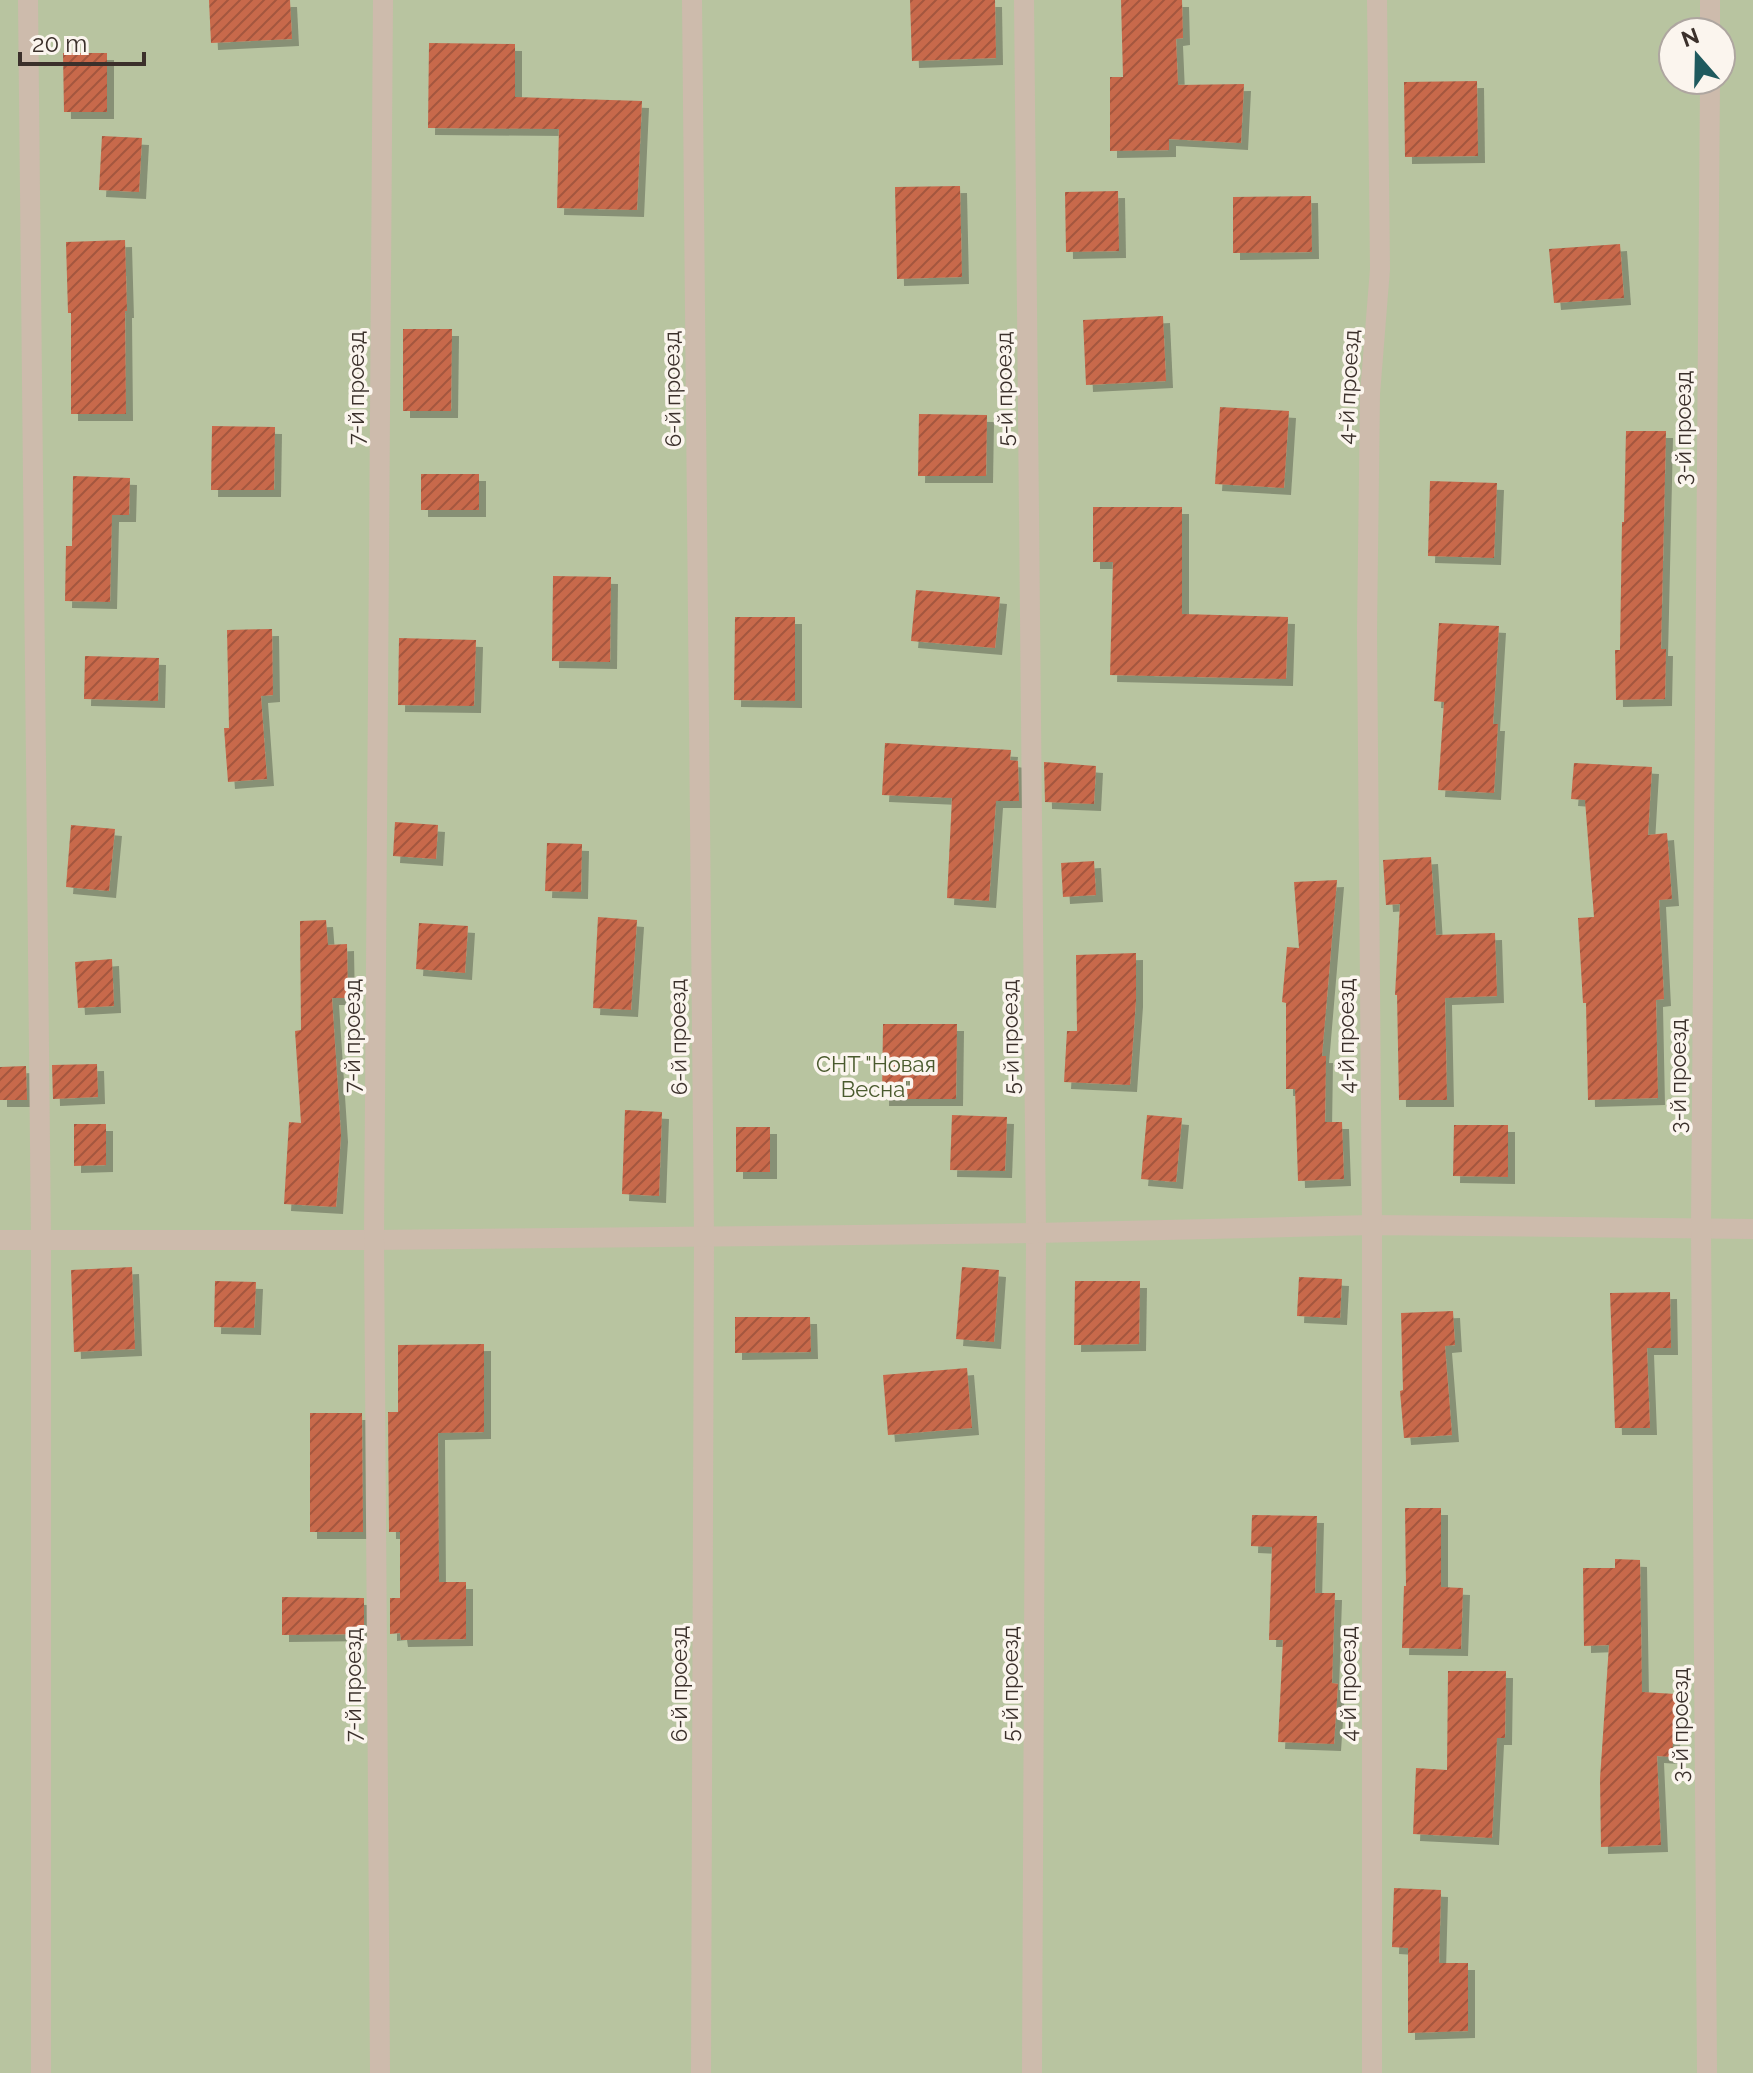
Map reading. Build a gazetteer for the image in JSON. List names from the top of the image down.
{
  "streets": {
    "street": [
      "4-й проезд",
      "7-й проезд",
      "6-й проезд",
      "5-й проезд",
      "3-й проезд"
    ]
  },
  "parks": ["СНТ \"Новая Весна\""],
  "scale_bar": "20 m",
  "north": "top"
}
